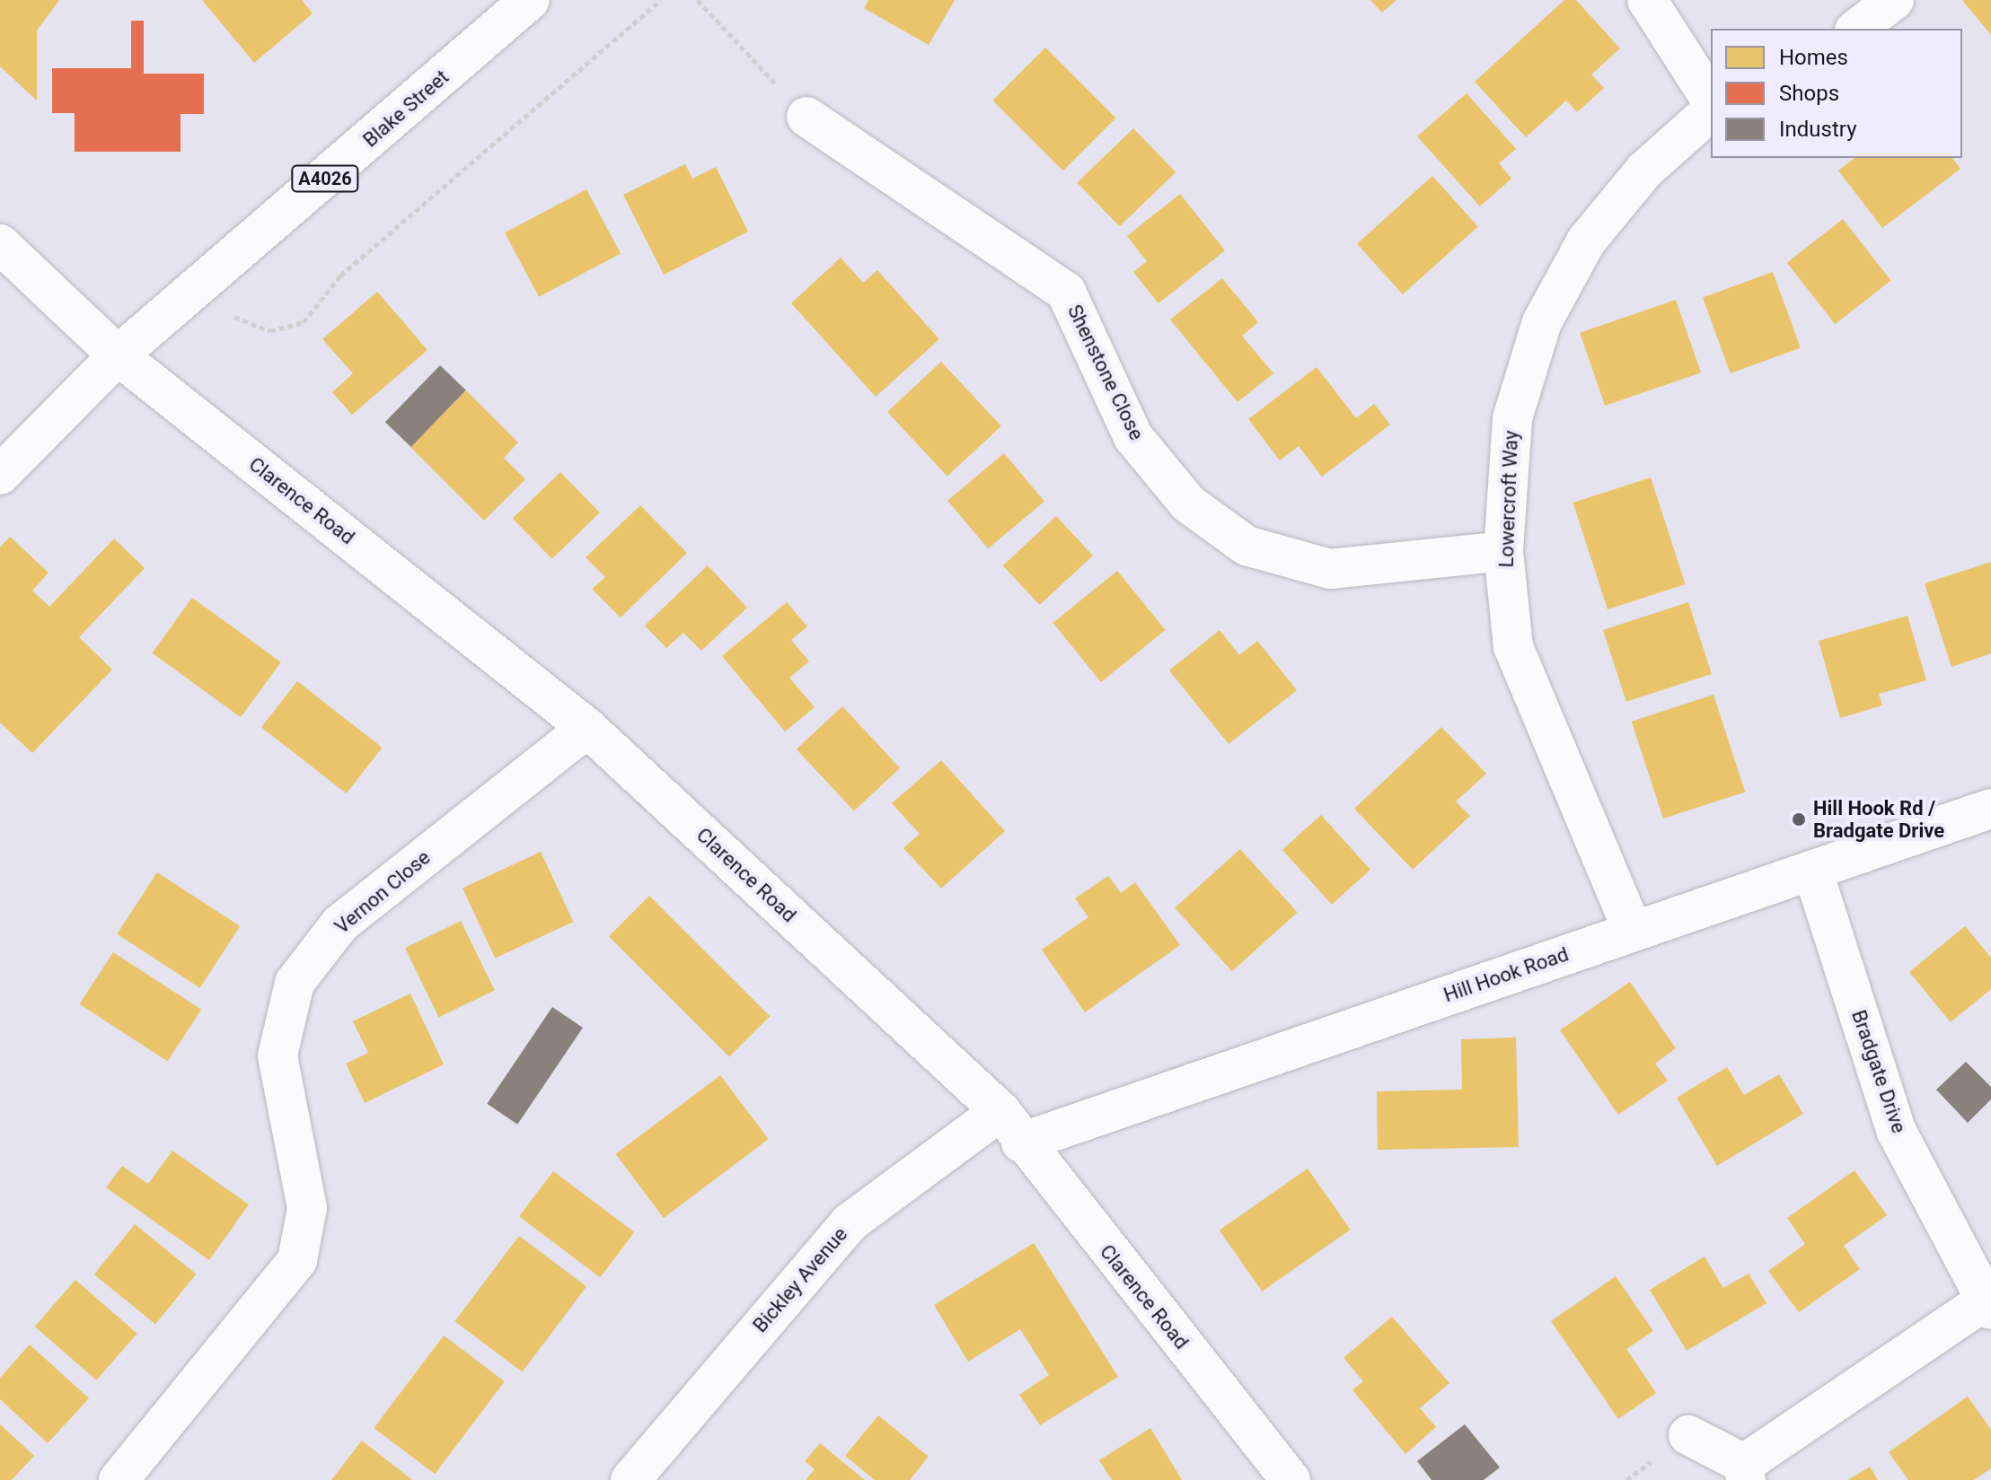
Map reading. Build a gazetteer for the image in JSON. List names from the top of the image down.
{
  "streets": {
    "street": [
      "Blake Street",
      "A4026",
      "Shenstone Close",
      "Lowercroft Way",
      "Clarence Road",
      "Vernon Close",
      "Hill Hook Road",
      "Bradgate Drive",
      "Bickley Avenue"
    ]
  },
  "crossings": [
    ["Blake Street", "Clarence Road"],
    ["Shenstone Close", "Lowercroft Way"],
    ["Lowercroft Way", "Hill Hook Road"],
    ["Clarence Road", "Vernon Close"],
    ["Clarence Road", "Hill Hook Road"],
    ["Clarence Road", "Bickley Avenue"],
    ["Hill Hook Road", "Bradgate Drive"],
    ["Hill Hook Road", "Bickley Avenue"]
  ],
  "places": ["Hill Hook Rd / Bradgate Drive"],
  "legend": ["Homes", "Shops", "Industry"]
}
